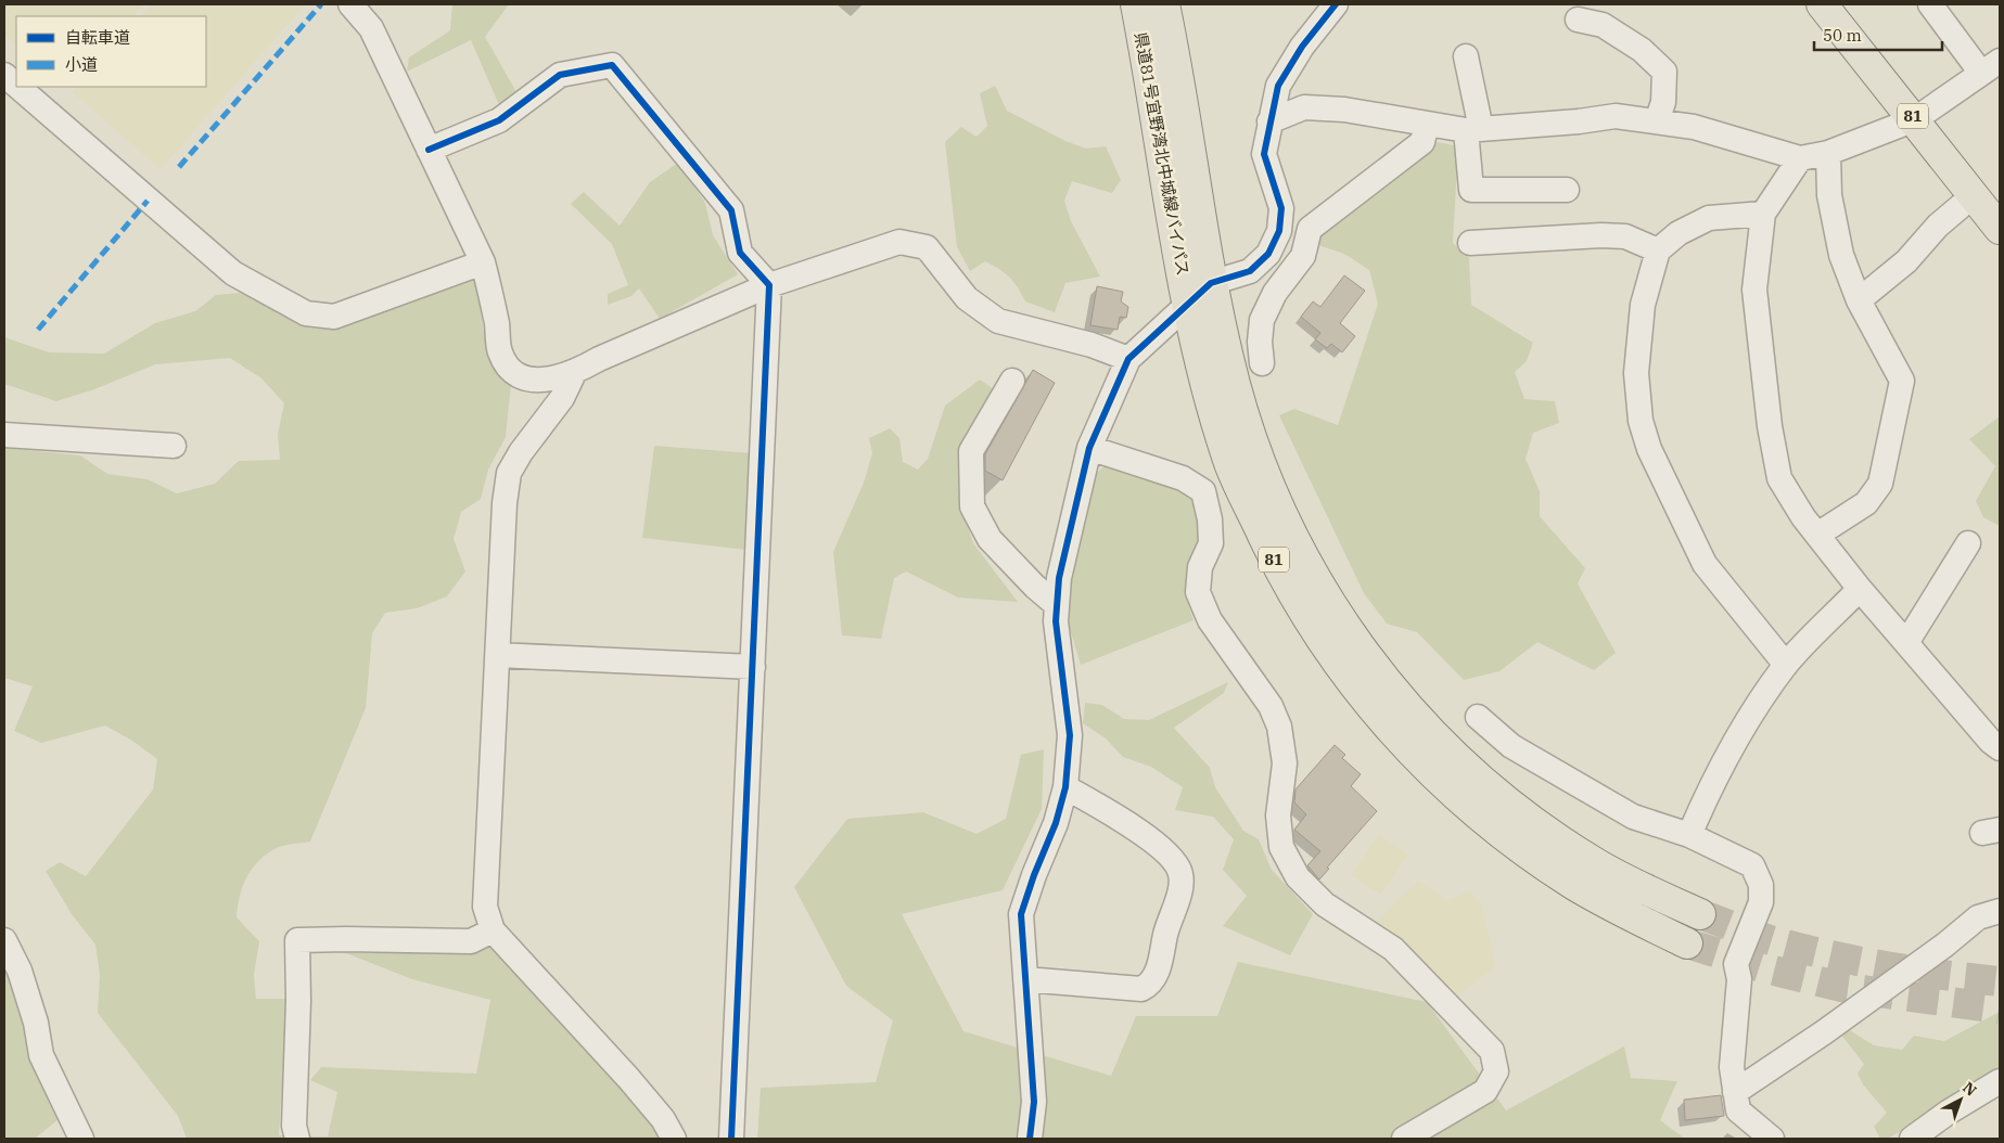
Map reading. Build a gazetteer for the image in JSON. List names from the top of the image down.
{
  "streets": {
    "main road": ["81", "県道81号宜野湾北中城線バイパス"]
  },
  "legend": ["自転車道", "小道"],
  "scale_bar": "50 m",
  "north": "top right"
}
